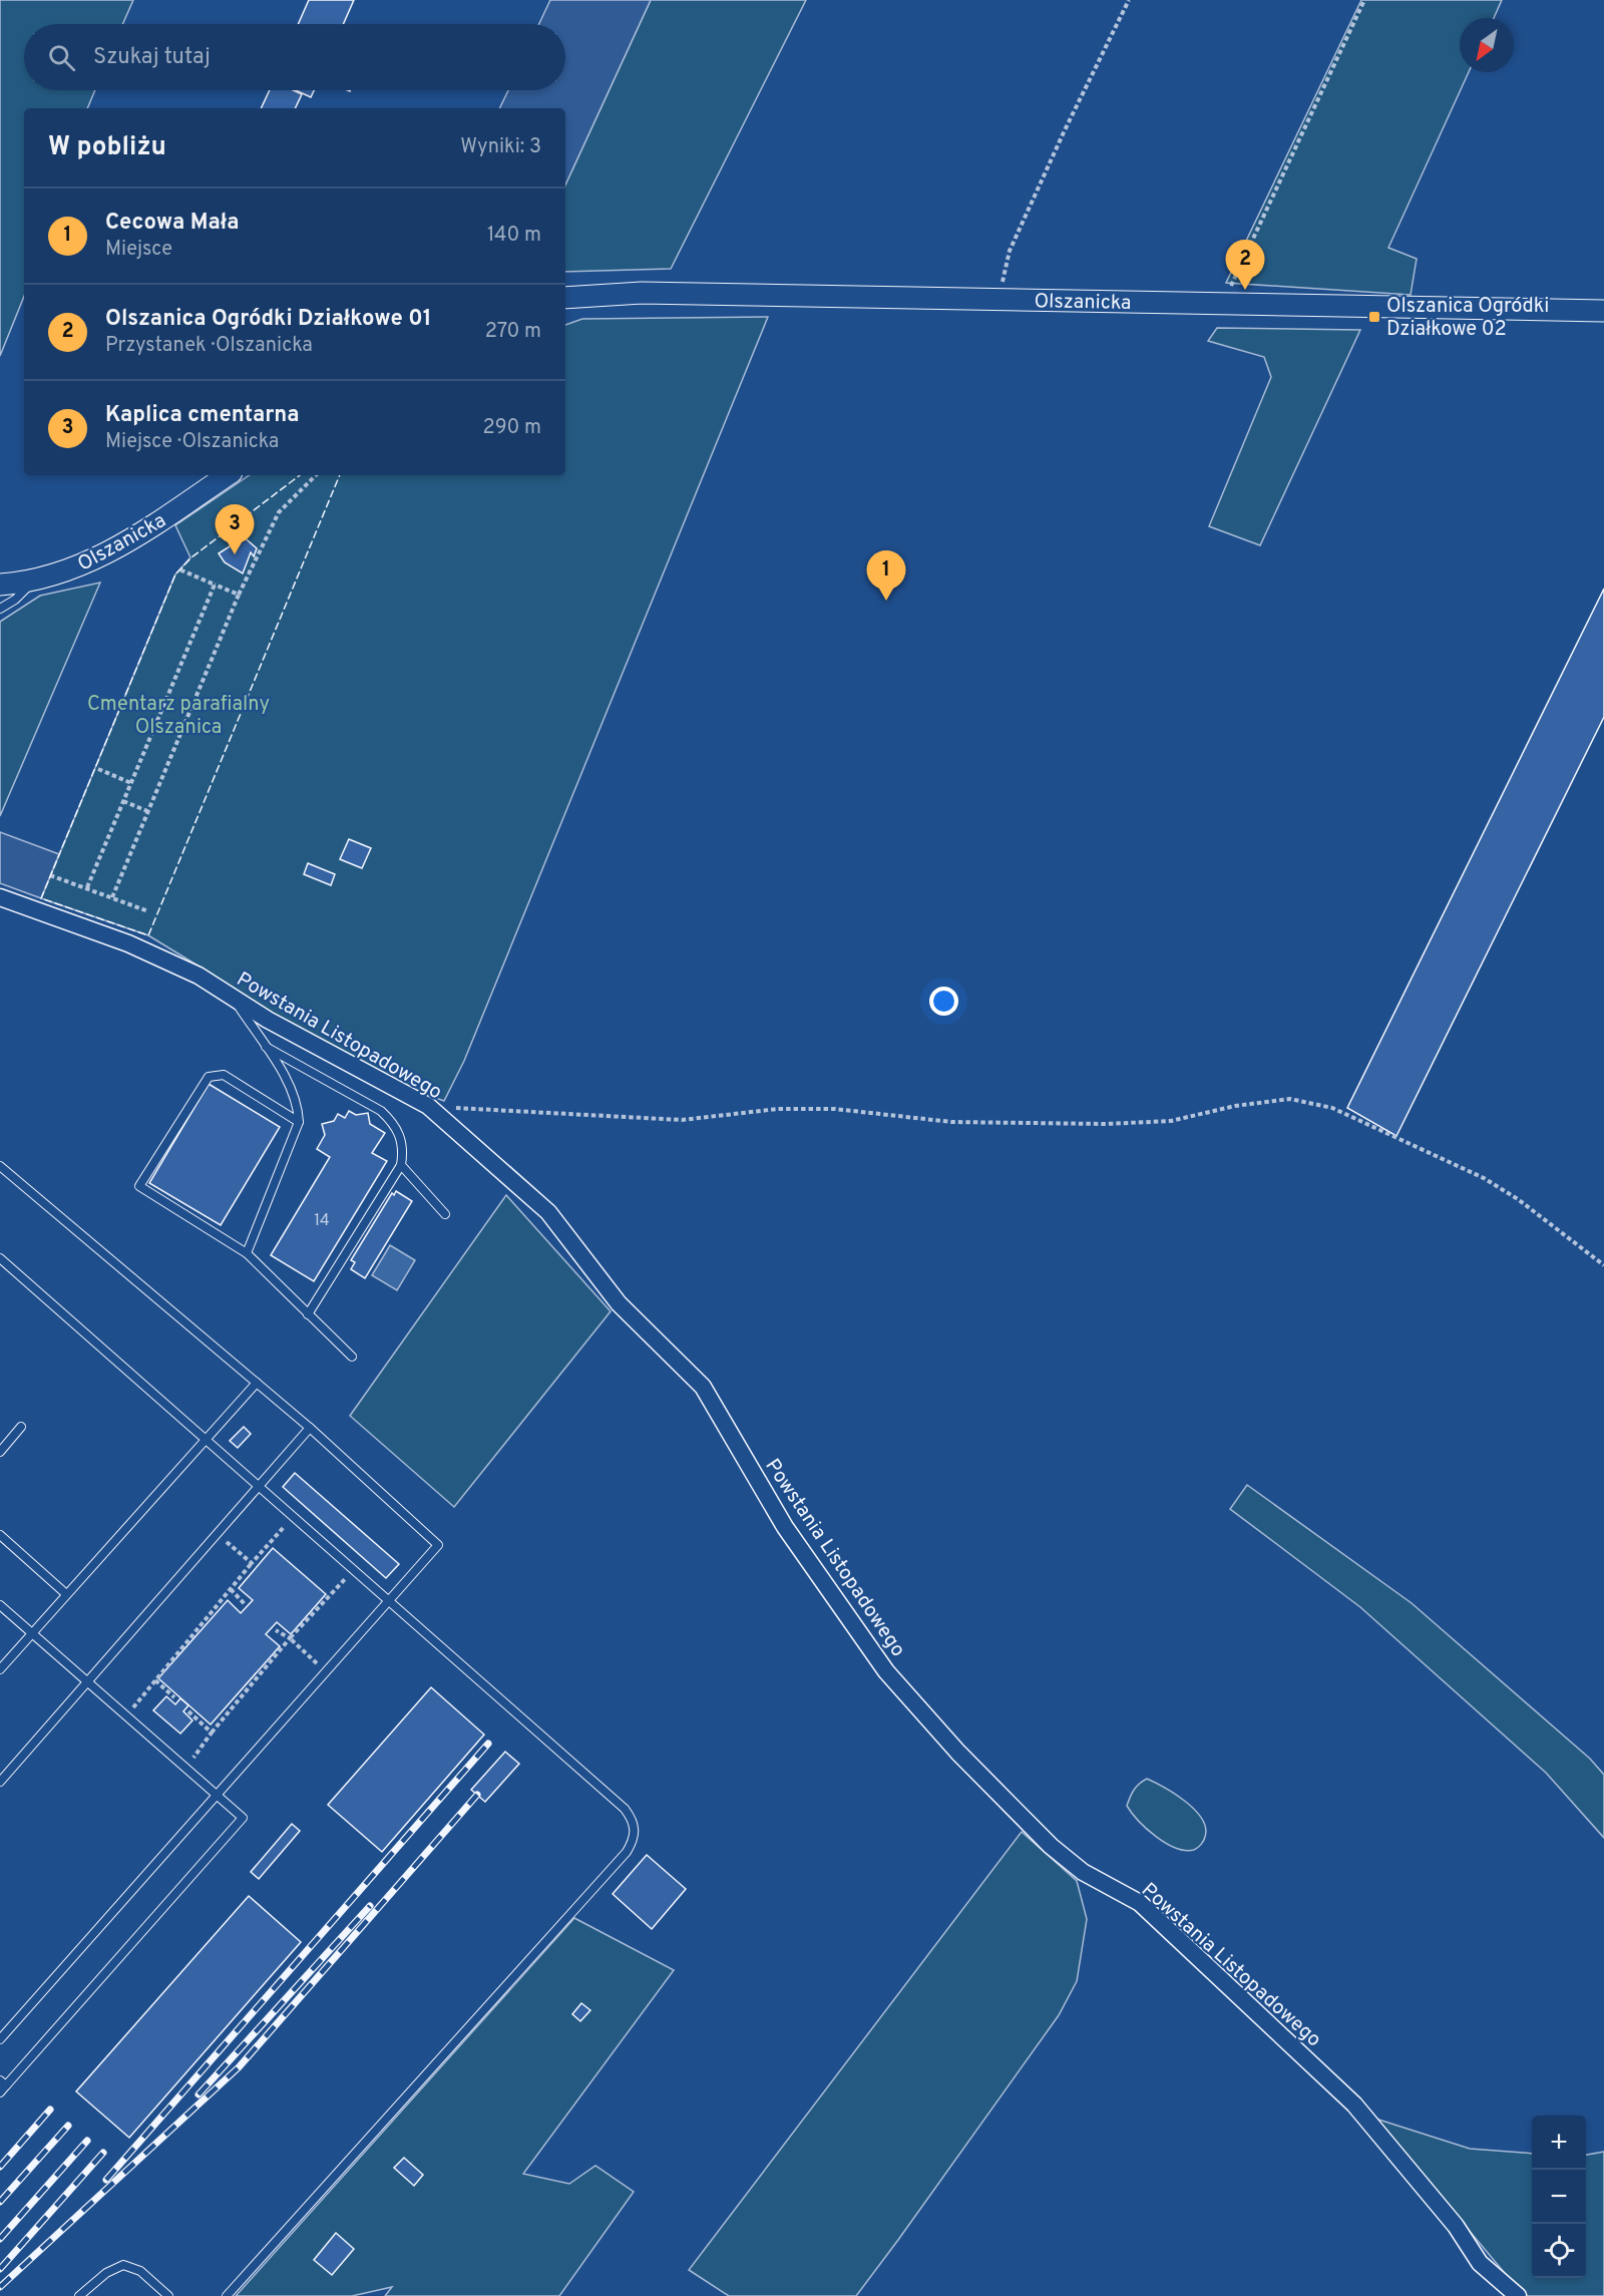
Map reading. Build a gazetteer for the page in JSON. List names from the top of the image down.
{
  "streets": {
    "street": ["Olszanicka", "Powstania Listopadowego"]
  },
  "parks": ["Cmentarz parafialny Olszanica"],
  "places": {
    "transit": ["Olszanica Ogródki Działkowe 02"]
  },
  "house_numbers": ["14"],
  "north": "bottom left",
  "page": {
    "search": "Szukaj tutaj",
    "heading": ["W pobliżu", "Wyniki: 3"],
    "list": [
      {
        "mark": "1",
        "name": "Cecowa Mała",
        "note": "Miejsce",
        "value": "140 m"
      },
      {
        "mark": "2",
        "name": "Olszanica Ogródki Działkowe 01",
        "note": "Przystanek · Olszanicka",
        "value": "270 m"
      },
      {
        "mark": "3",
        "name": "Kaplica cmentarna",
        "note": "Miejsce · Olszanicka",
        "value": "290 m"
      }
    ],
    "pins": ["2", "3", "1"],
    "map_buttons": ["+", "−"]
  }
}
